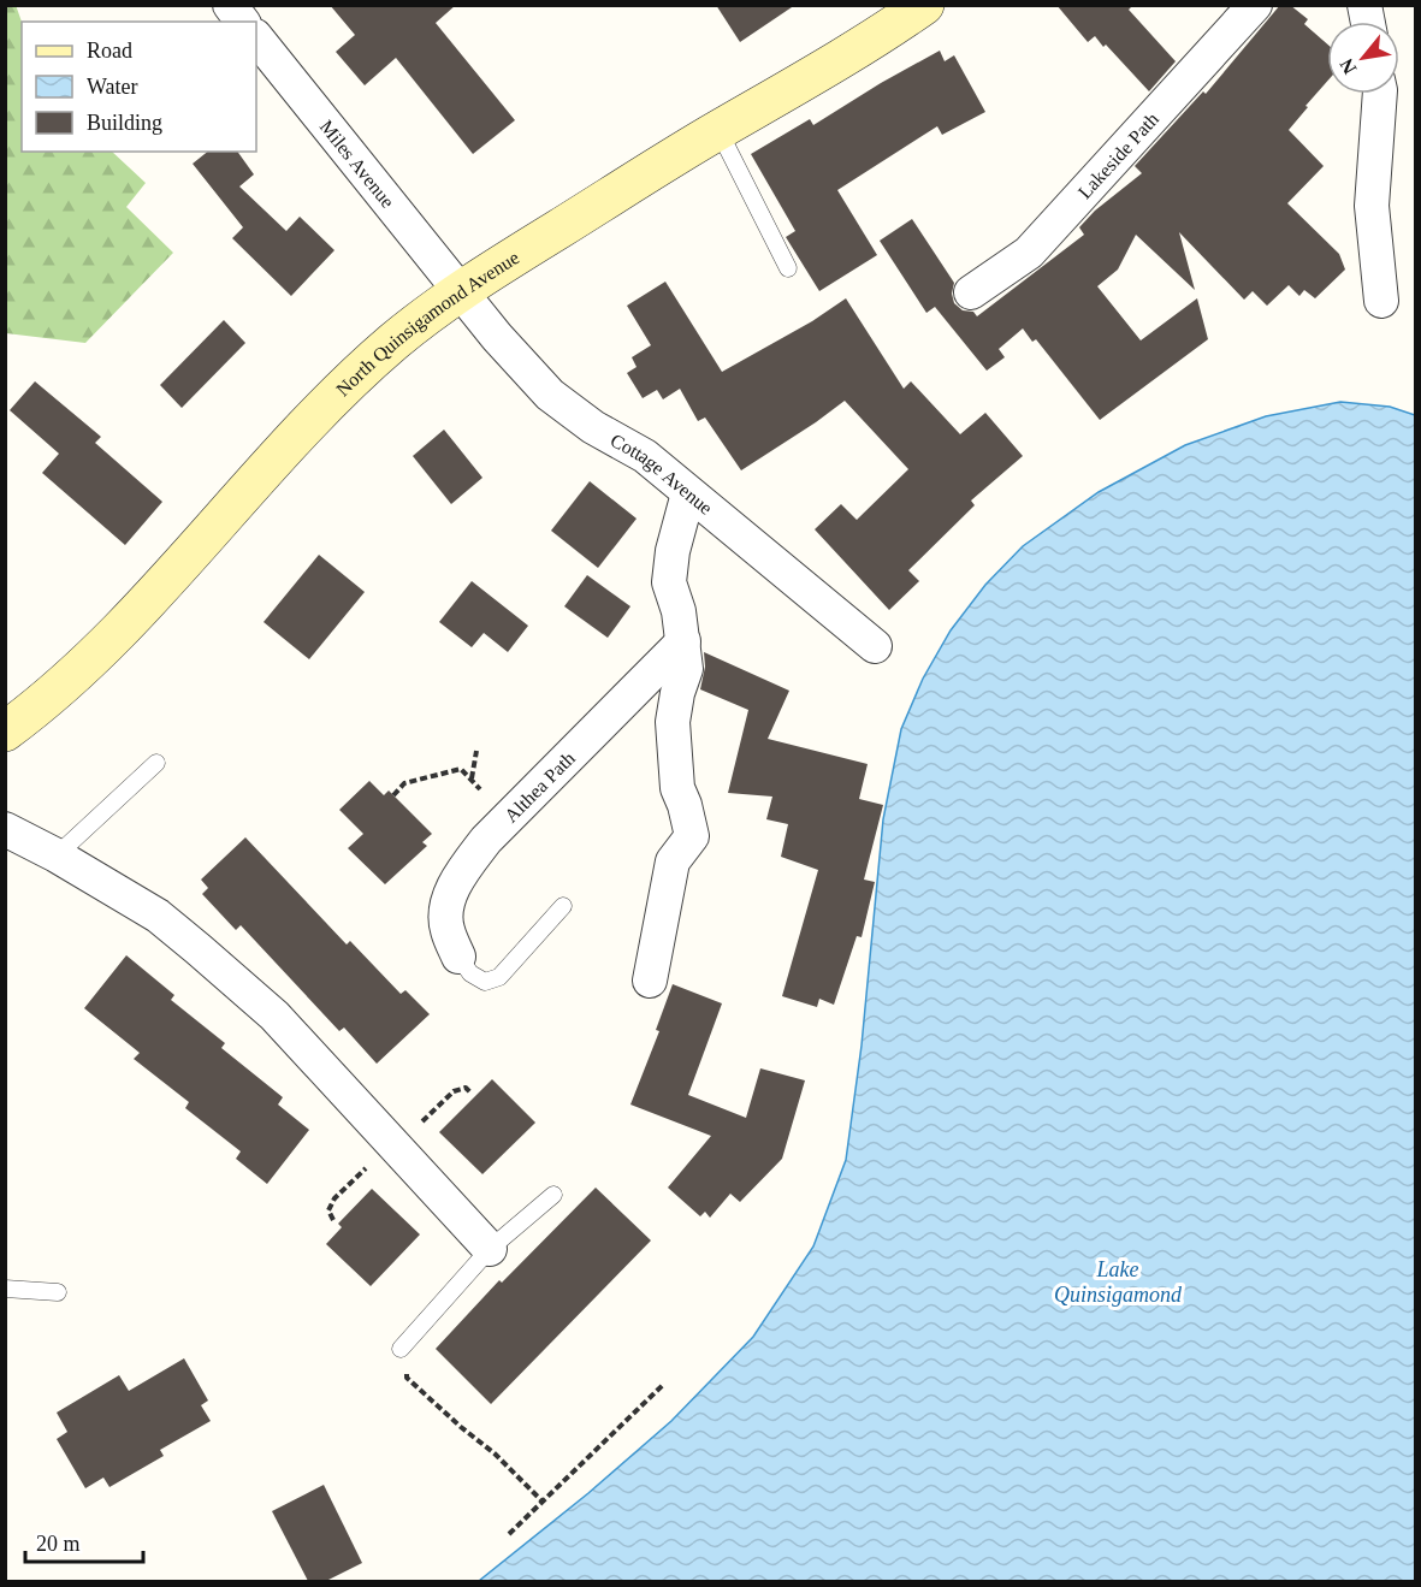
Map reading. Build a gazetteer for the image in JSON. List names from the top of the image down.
{
  "streets": {
    "main road": ["North Quinsigamond Avenue"],
    "street": [
      "Lakeside Path",
      "Miles Avenue",
      "Cottage Avenue",
      "Althea Path"
    ]
  },
  "crossings": [
    ["Miles Avenue", "North Quinsigamond Avenue"],
    ["Miles Avenue", "Cottage Avenue"],
    ["North Quinsigamond Avenue", "Cottage Avenue"]
  ],
  "water": ["Lake Quinsigamond"],
  "legend": ["Road", "Water", "Building"],
  "scale_bar": "20 m",
  "north": "bottom left"
}
